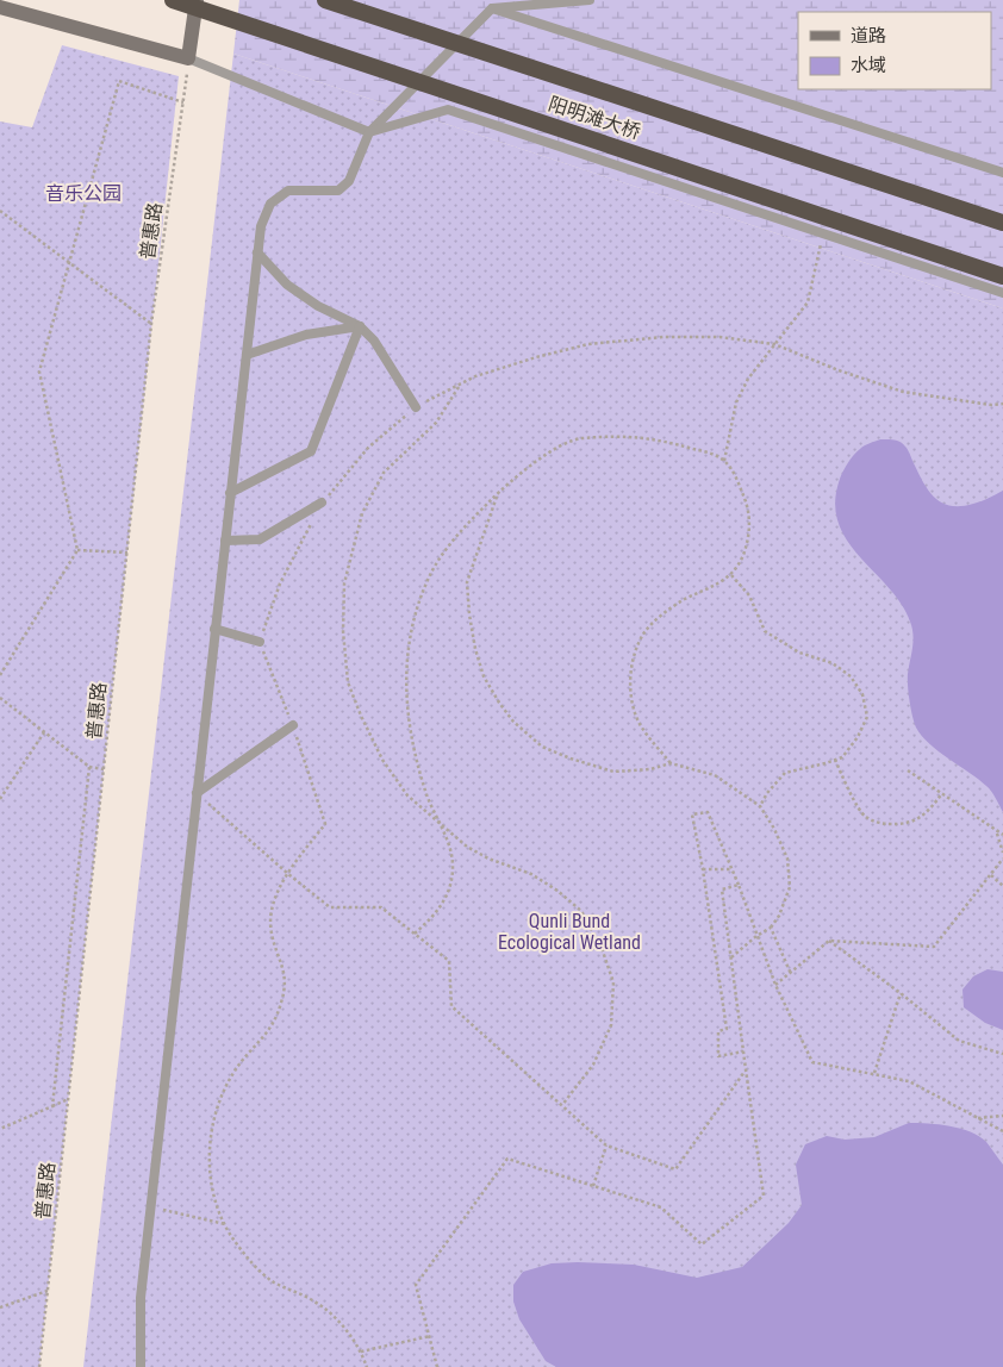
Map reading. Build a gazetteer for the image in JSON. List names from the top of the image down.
{
  "streets": {
    "highway": ["阳明滩大桥"],
    "path": ["普惠路"]
  },
  "parks": ["音乐公园", "Qunli Bund Ecological Wetland"],
  "legend": ["道路", "水域"]
}
